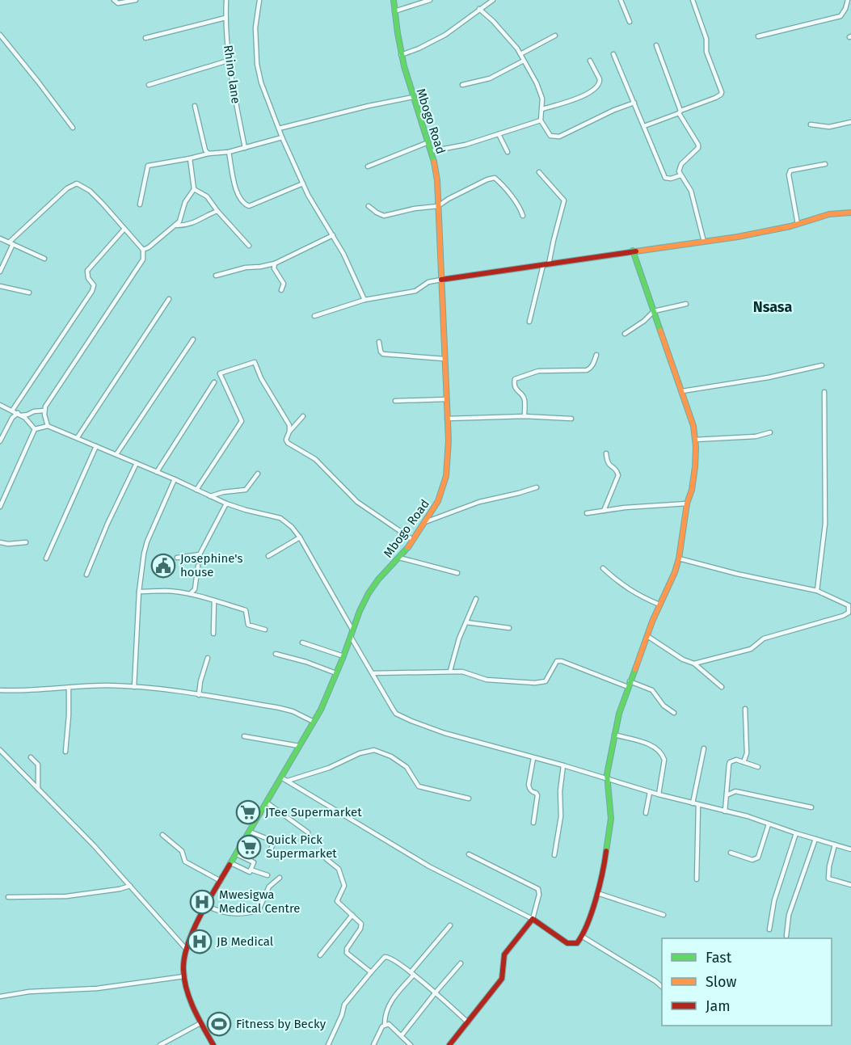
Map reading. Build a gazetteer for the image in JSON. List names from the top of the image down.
{
  "streets": {
    "street": ["Rhino lane", "Mbogo Road"]
  },
  "districts": ["Nsasa"],
  "places": {
    "public building": ["Josephine's house"],
    "supermarket": ["JTee Supermarket", "Quick Pick Supermarket"],
    "hospital": ["Mwesigwa Medical Centre", "JB Medical"],
    "sports": ["Fitness by Becky"]
  },
  "legend": ["Fast", "Slow", "Jam"]
}
